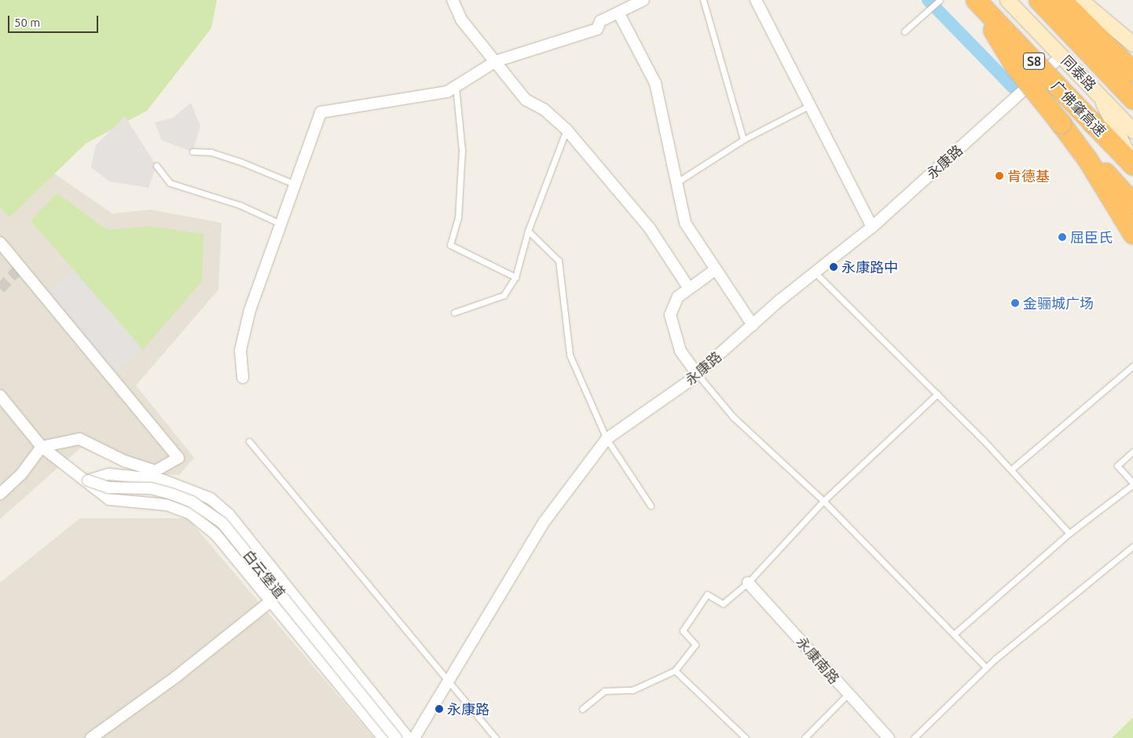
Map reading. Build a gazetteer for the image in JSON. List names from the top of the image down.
{
  "streets": {
    "highway": ["S8", "广佛肇高速"],
    "main road": ["同泰路"],
    "street": ["永康路", "白云堡道", "永康南路"]
  },
  "crossings": [
    ["同泰路", "永康路"]
  ],
  "places": [
    "肯德基",
    "屈臣氏",
    "永康路中",
    "金骊城广场",
    "永康路"
  ],
  "scale_bar": "50 m"
}
